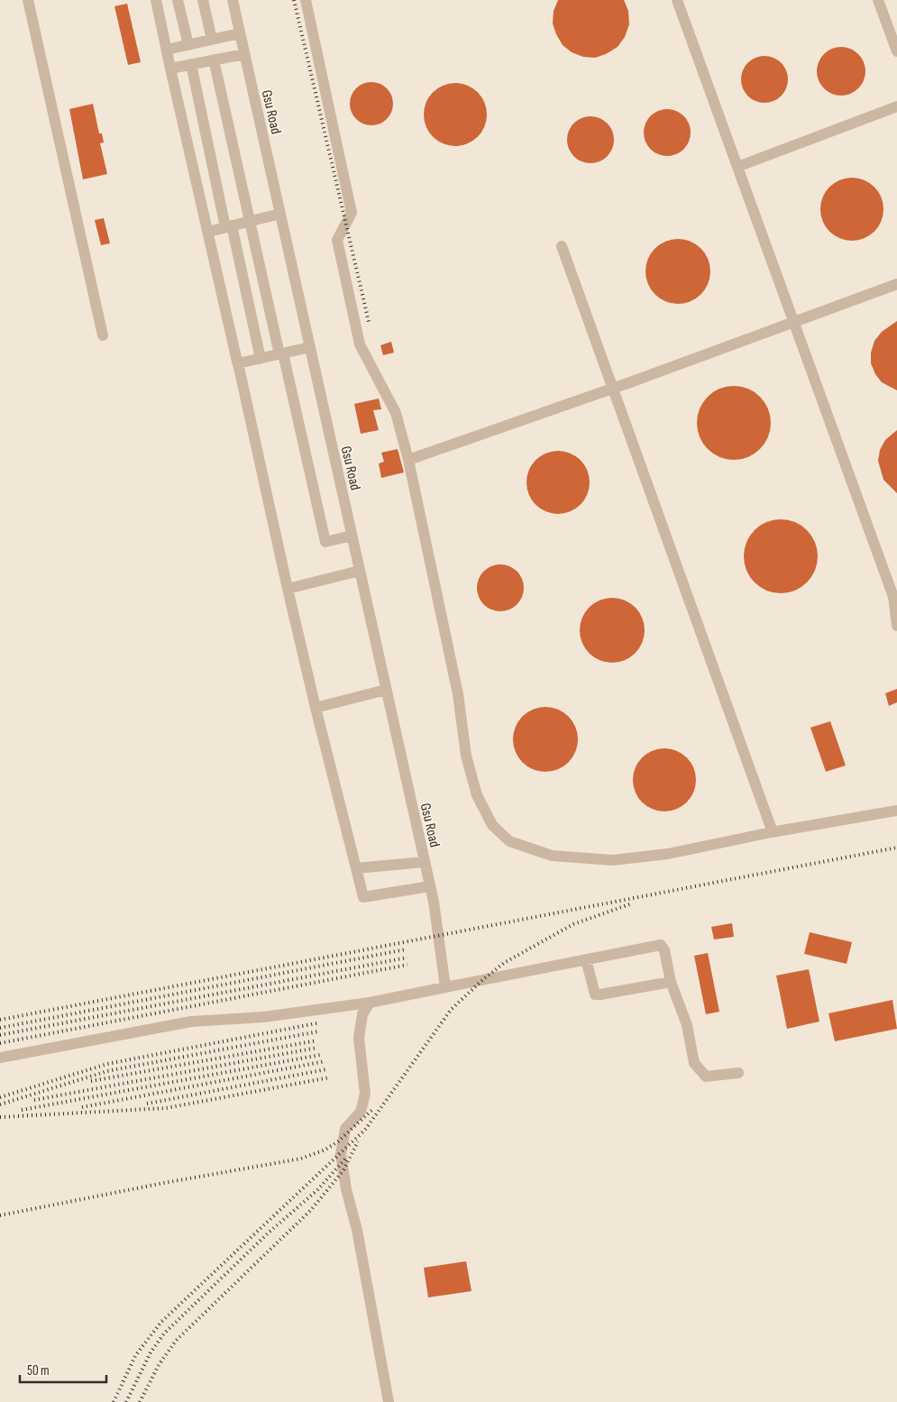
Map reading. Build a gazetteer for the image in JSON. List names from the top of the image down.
{
  "streets": {
    "street": ["Gsu Road"]
  },
  "scale_bar": "50 m"
}
